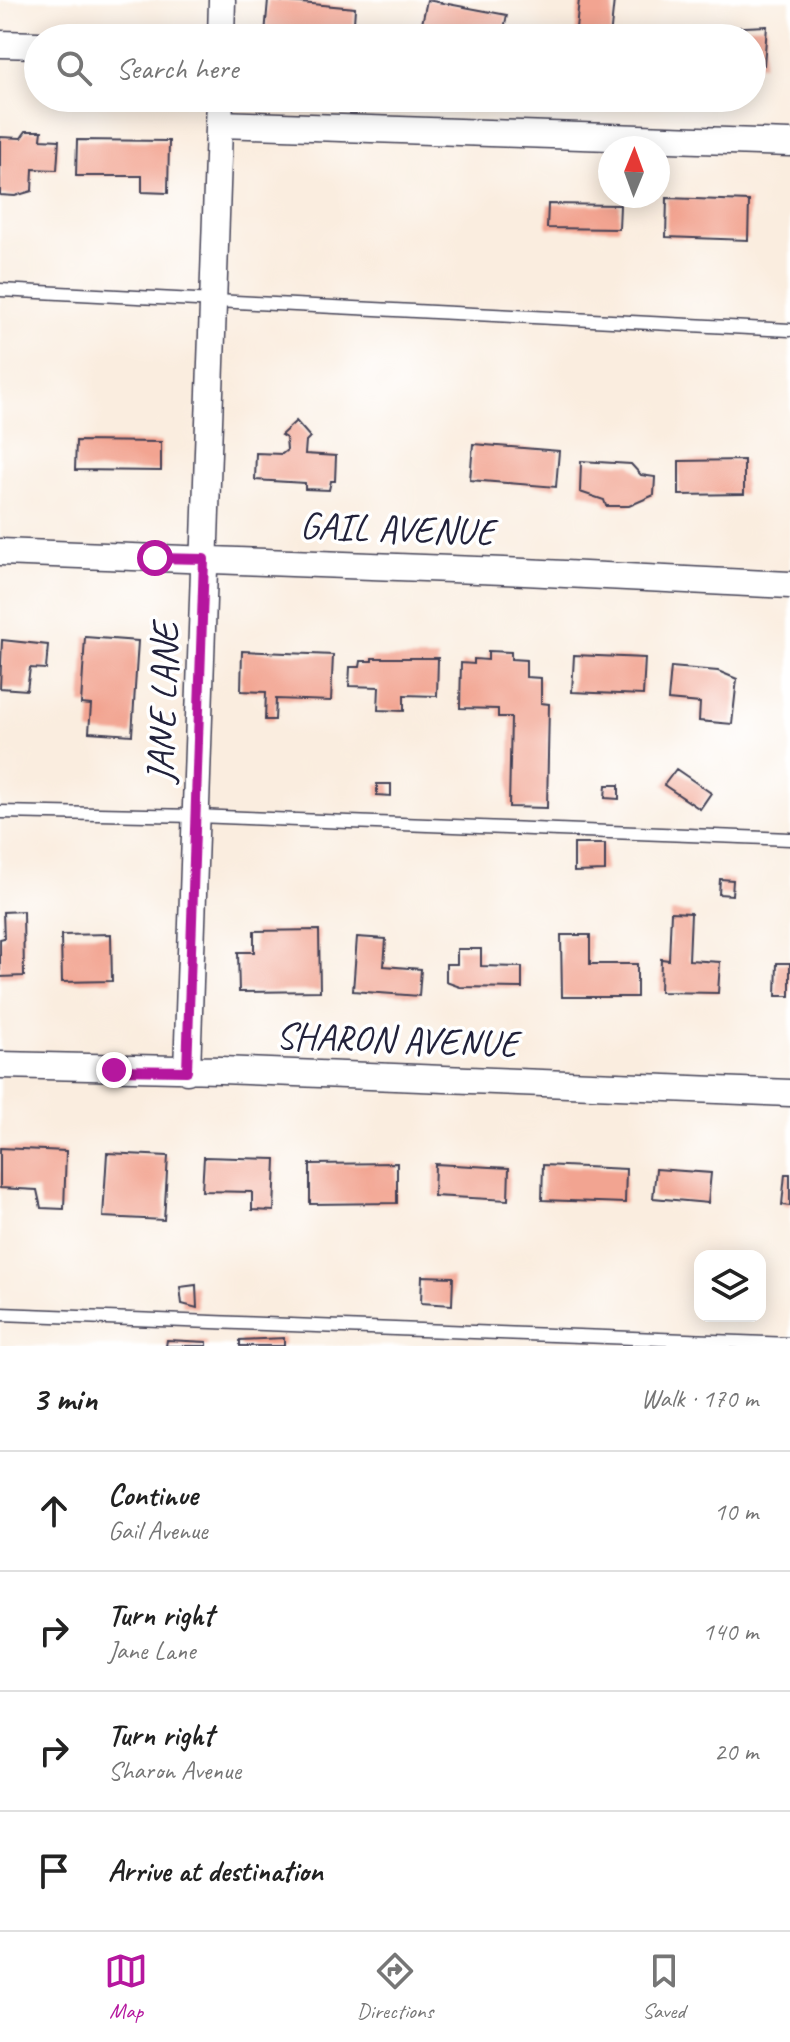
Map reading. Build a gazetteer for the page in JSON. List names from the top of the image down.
{
  "streets": {
    "street": ["GAIL AVENUE", "JANE LANE", "SHARON AVENUE"]
  },
  "crossings": [
    ["GAIL AVENUE", "JANE LANE"],
    ["JANE LANE", "SHARON AVENUE"]
  ],
  "north": "top",
  "page": {
    "search": "Search here",
    "heading": ["3 min", "Walk · 170 m"],
    "list": [
      ["Continue", "Gail Avenue", "10 m"],
      ["Turn right", "Jane Lane", "140 m"],
      ["Turn right", "Sharon Avenue", "20 m"],
      "Arrive at destination"
    ],
    "nav": ["Map", "Directions", "Saved"]
  }
}
